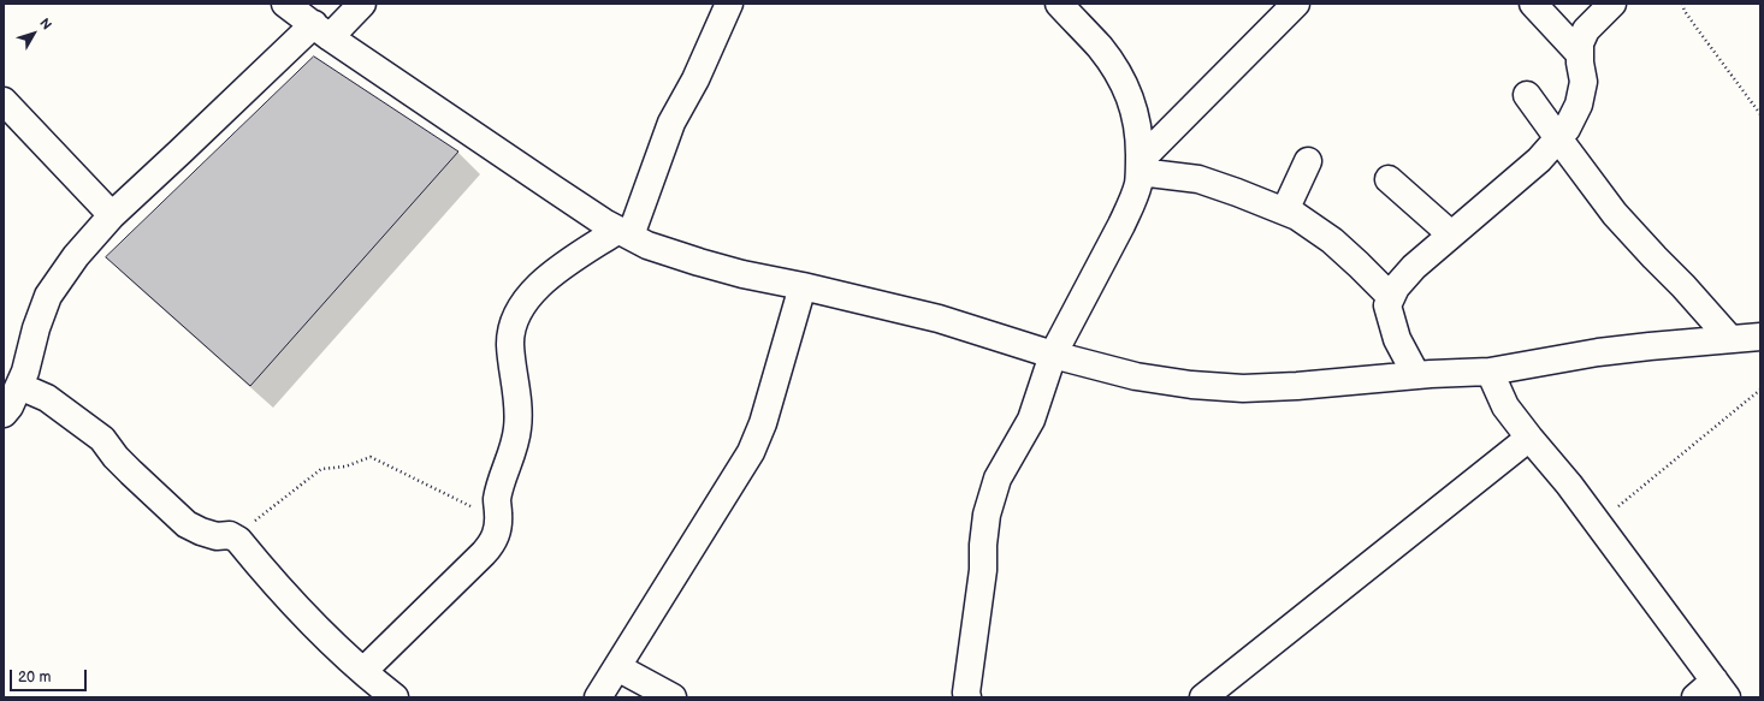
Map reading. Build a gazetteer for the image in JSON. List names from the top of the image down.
{
  "scale_bar": "20 m",
  "north": "top right"
}
